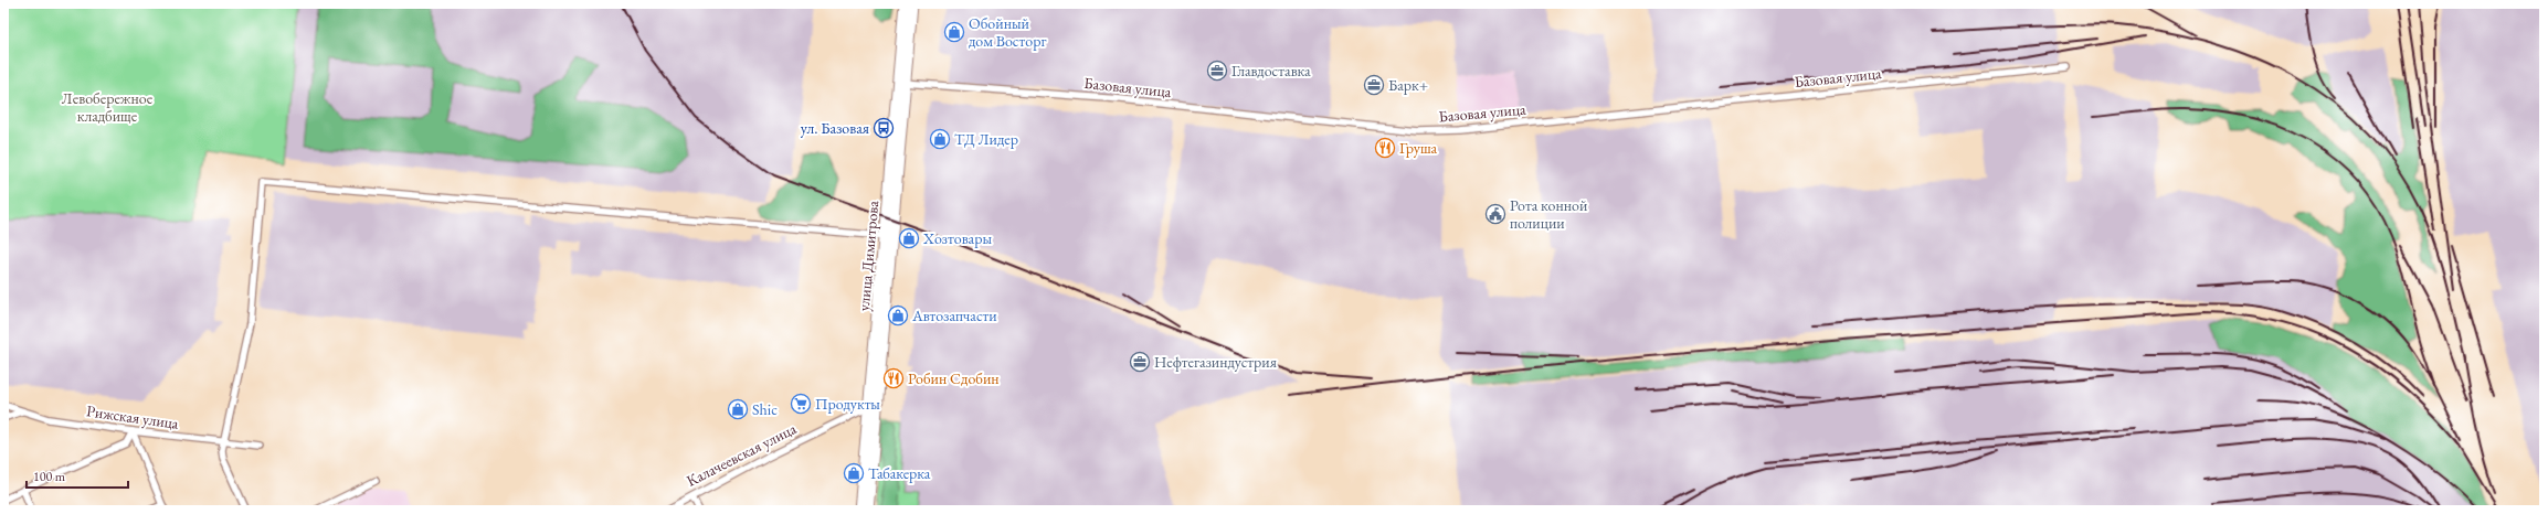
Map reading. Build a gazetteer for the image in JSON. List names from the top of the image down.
{
  "streets": {
    "main road": ["улица Димитрова"],
    "street": ["Базовая улица", "Рижская улица", "Калачеевская улица"]
  },
  "crossings": [
    ["Базовая улица", "улица Димитрова"],
    ["улица Димитрова", "Калачеевская улица"]
  ],
  "parks": ["Левобережное кладбище"],
  "places": {
    "shop": [
      "Обойный дом Восторг",
      "ТД Лидер",
      "Хозтовары",
      "Автозапчасти",
      "Shic",
      "Табакерка"
    ],
    "office": ["Главдоставка", "Барк+", "Нефтегазиндустрия"],
    "bus stop": ["ул. Базовая"],
    "restaurant": ["Груша", "Робин Сдобин"],
    "public building": ["Рота конной полиции"],
    "supermarket": ["Продукты"]
  },
  "scale_bar": "100 m"
}
